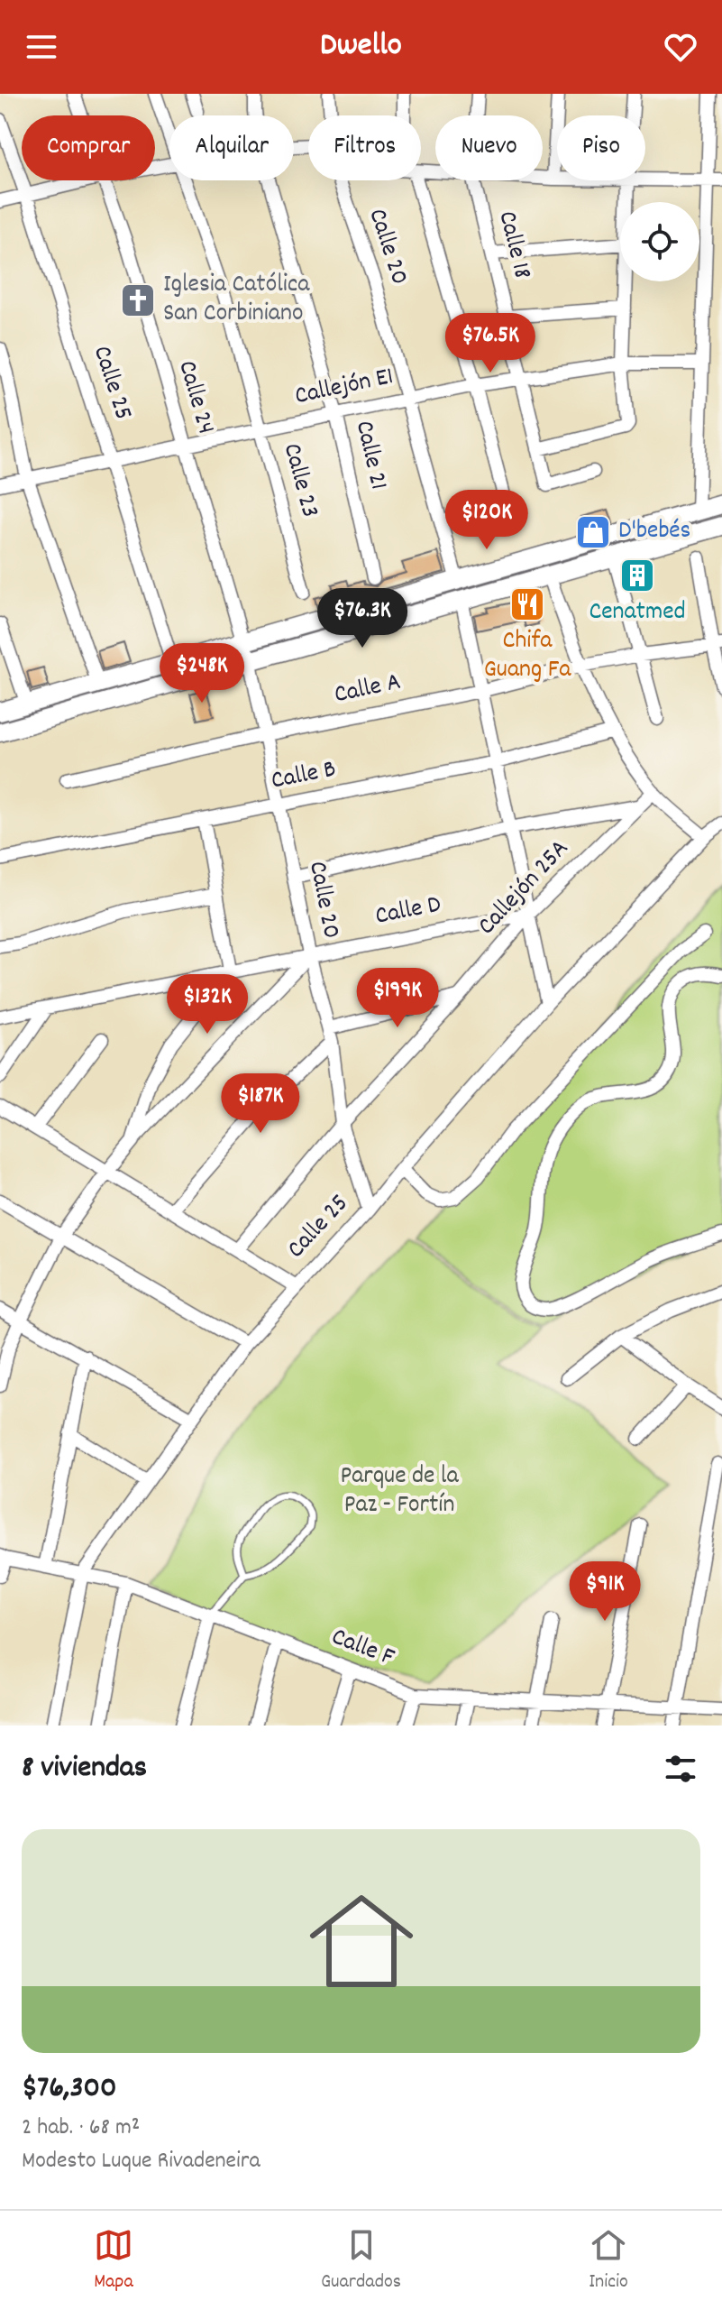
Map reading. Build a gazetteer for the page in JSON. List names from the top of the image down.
{
  "streets": {
    "street": [
      "Calle 18",
      "Calle 20",
      "Calle 25",
      "Callejón E1",
      "Calle 24",
      "Calle 21",
      "Calle 23",
      "Calle A",
      "Calle B",
      "Callejón 25A",
      "Calle D",
      "Calle F"
    ]
  },
  "crossings": [
    ["Calle 18", "Callejón E1"],
    ["Calle 20", "Calle 25"],
    ["Calle 20", "Callejón E1"],
    ["Calle 20", "Calle 24"],
    ["Calle 20", "Calle A"],
    ["Calle 20", "Calle B"],
    ["Calle 20", "Callejón 25A"],
    ["Calle 20", "Calle D"],
    ["Calle 25", "Callejón E1"],
    ["Calle 25", "Calle F"],
    ["Callejón E1", "Calle 24"],
    ["Callejón E1", "Calle 21"],
    ["Callejón E1", "Calle 23"],
    ["Callejón 25A", "Calle D"]
  ],
  "parks": ["Parque de la Paz - Fortín"],
  "places": {
    "church": ["Iglesia Católica San Corbiniano"],
    "shop": ["D'bebés"],
    "building": ["Cenatmed"],
    "restaurant": ["Chifa Guang Fa"]
  },
  "page": {
    "header": "Dwello",
    "chip": [
      "Comprar",
      "Alquilar",
      "Filtros",
      "Nuevo",
      "Piso"
    ],
    "price": [
      "$76.5K",
      "$120K",
      "$76.3K",
      "$248K",
      "$199K",
      "$132K",
      "$187K",
      "$91K"
    ],
    "heading": "8 viviendas",
    "list": [
      {
        "name": "$76,300",
        "note": "2 hab. · 68 m² · Modesto Luque Rivadeneira"
      }
    ],
    "tabs": ["Mapa", "Guardados", "Inicio"]
  }
}
